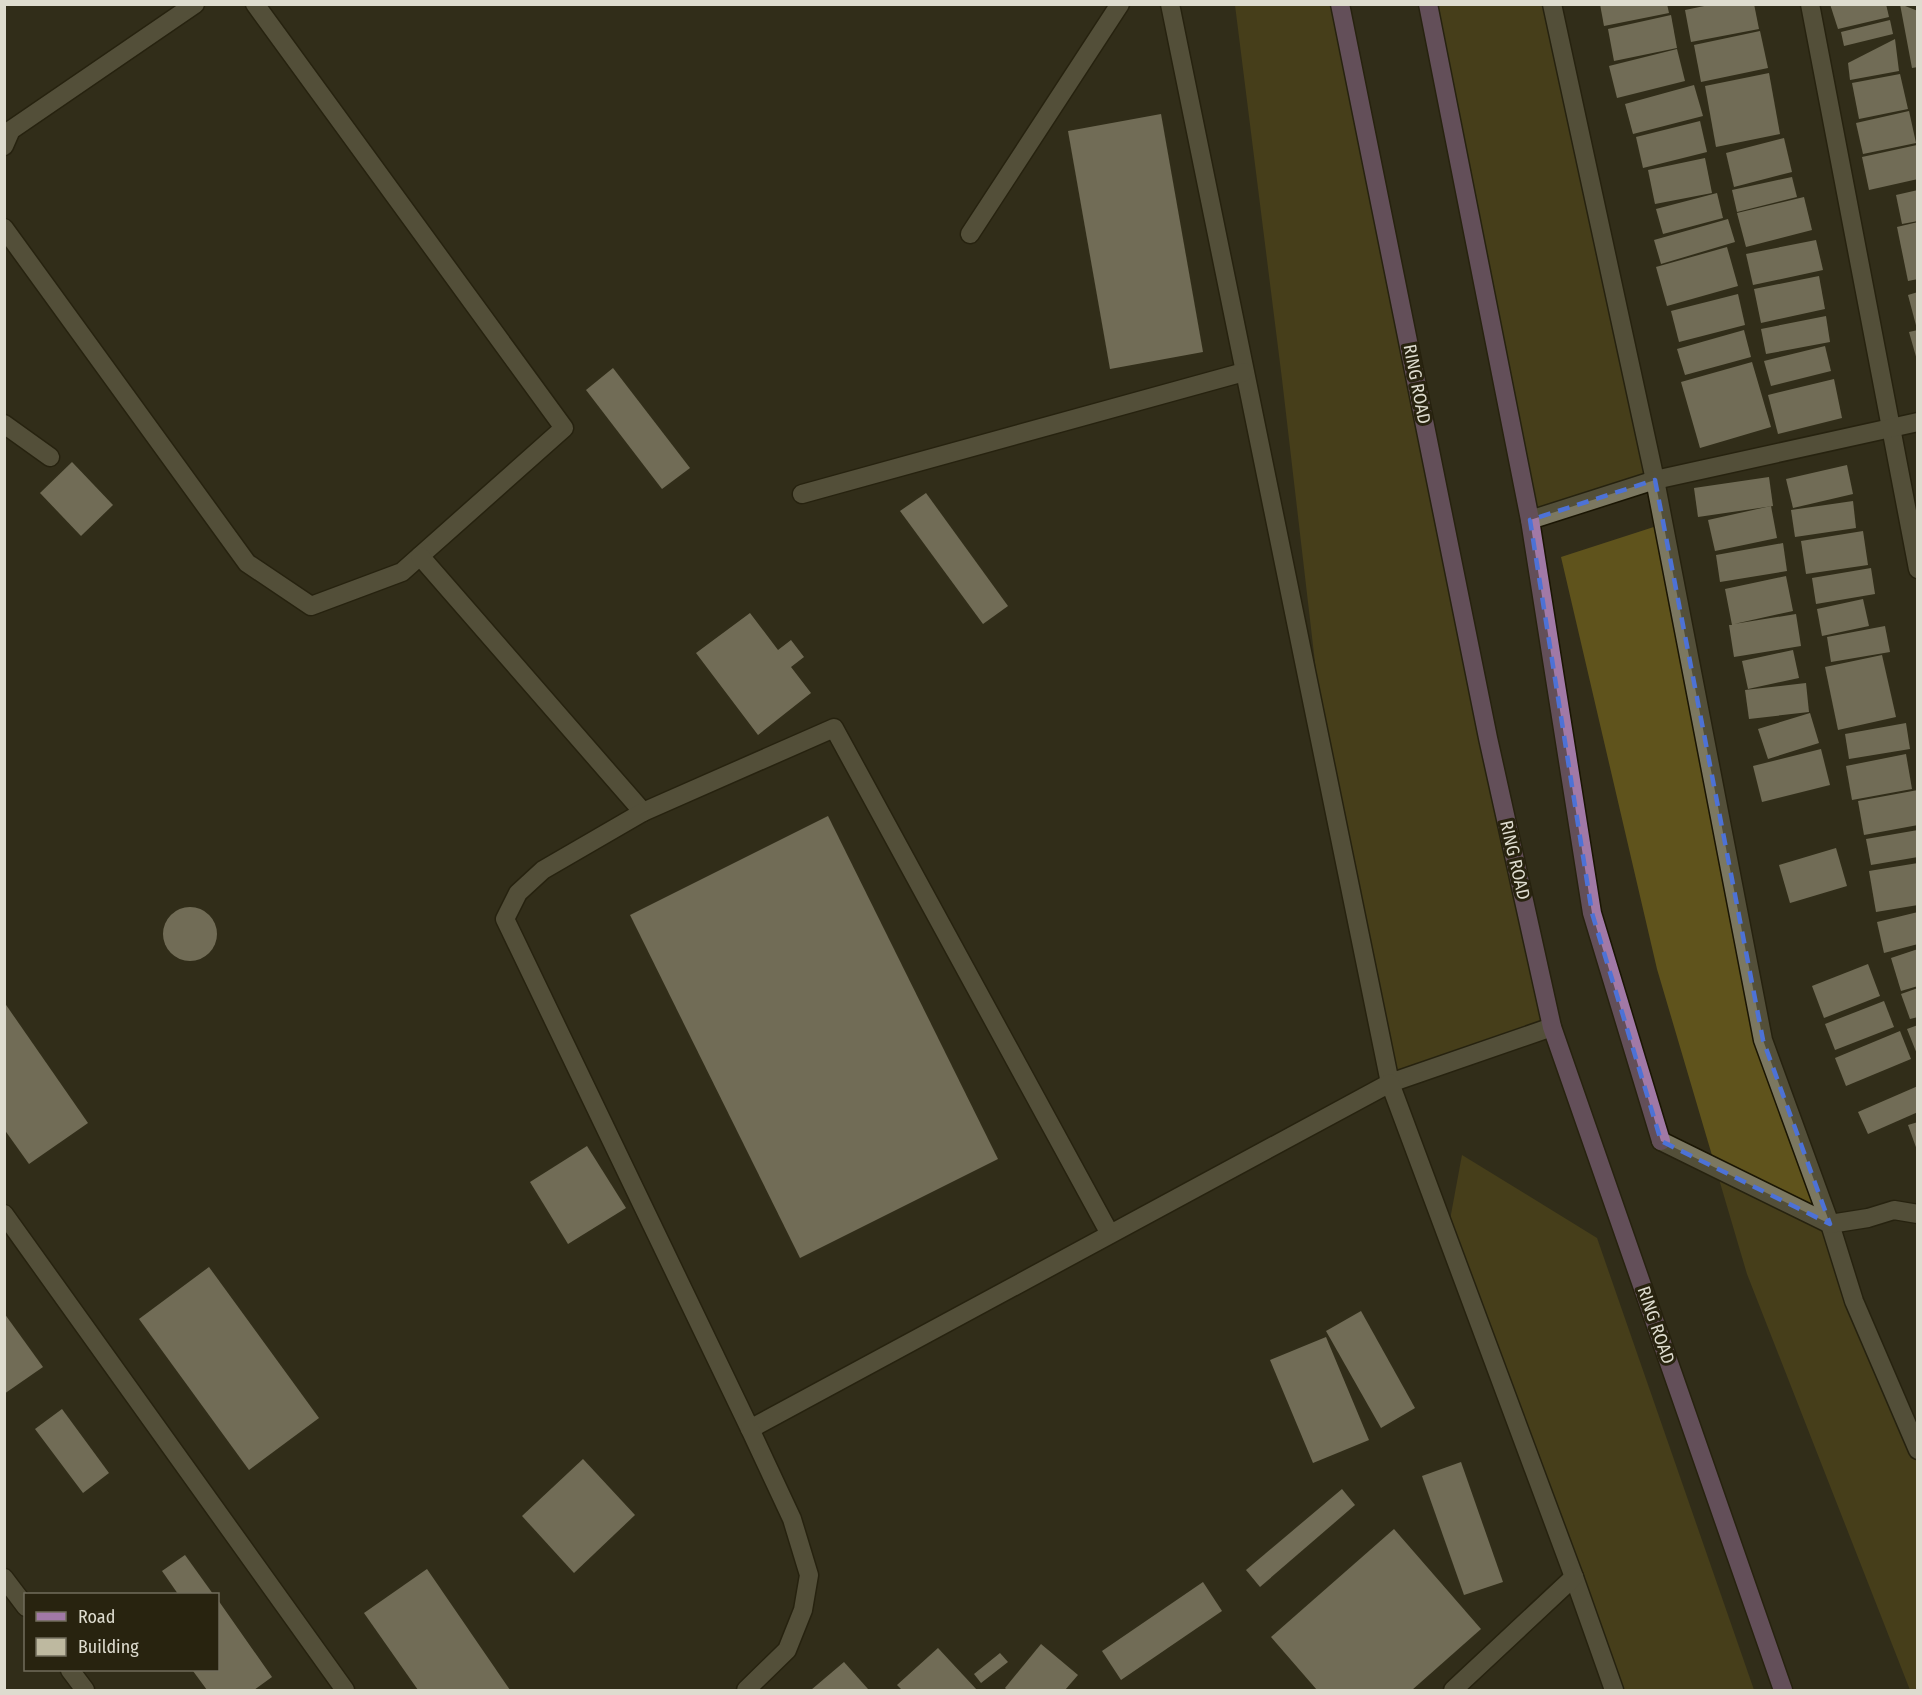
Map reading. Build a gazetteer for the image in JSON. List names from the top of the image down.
{
  "streets": {
    "main road": ["RING ROAD"]
  },
  "legend": ["Road", "Building"]
}
